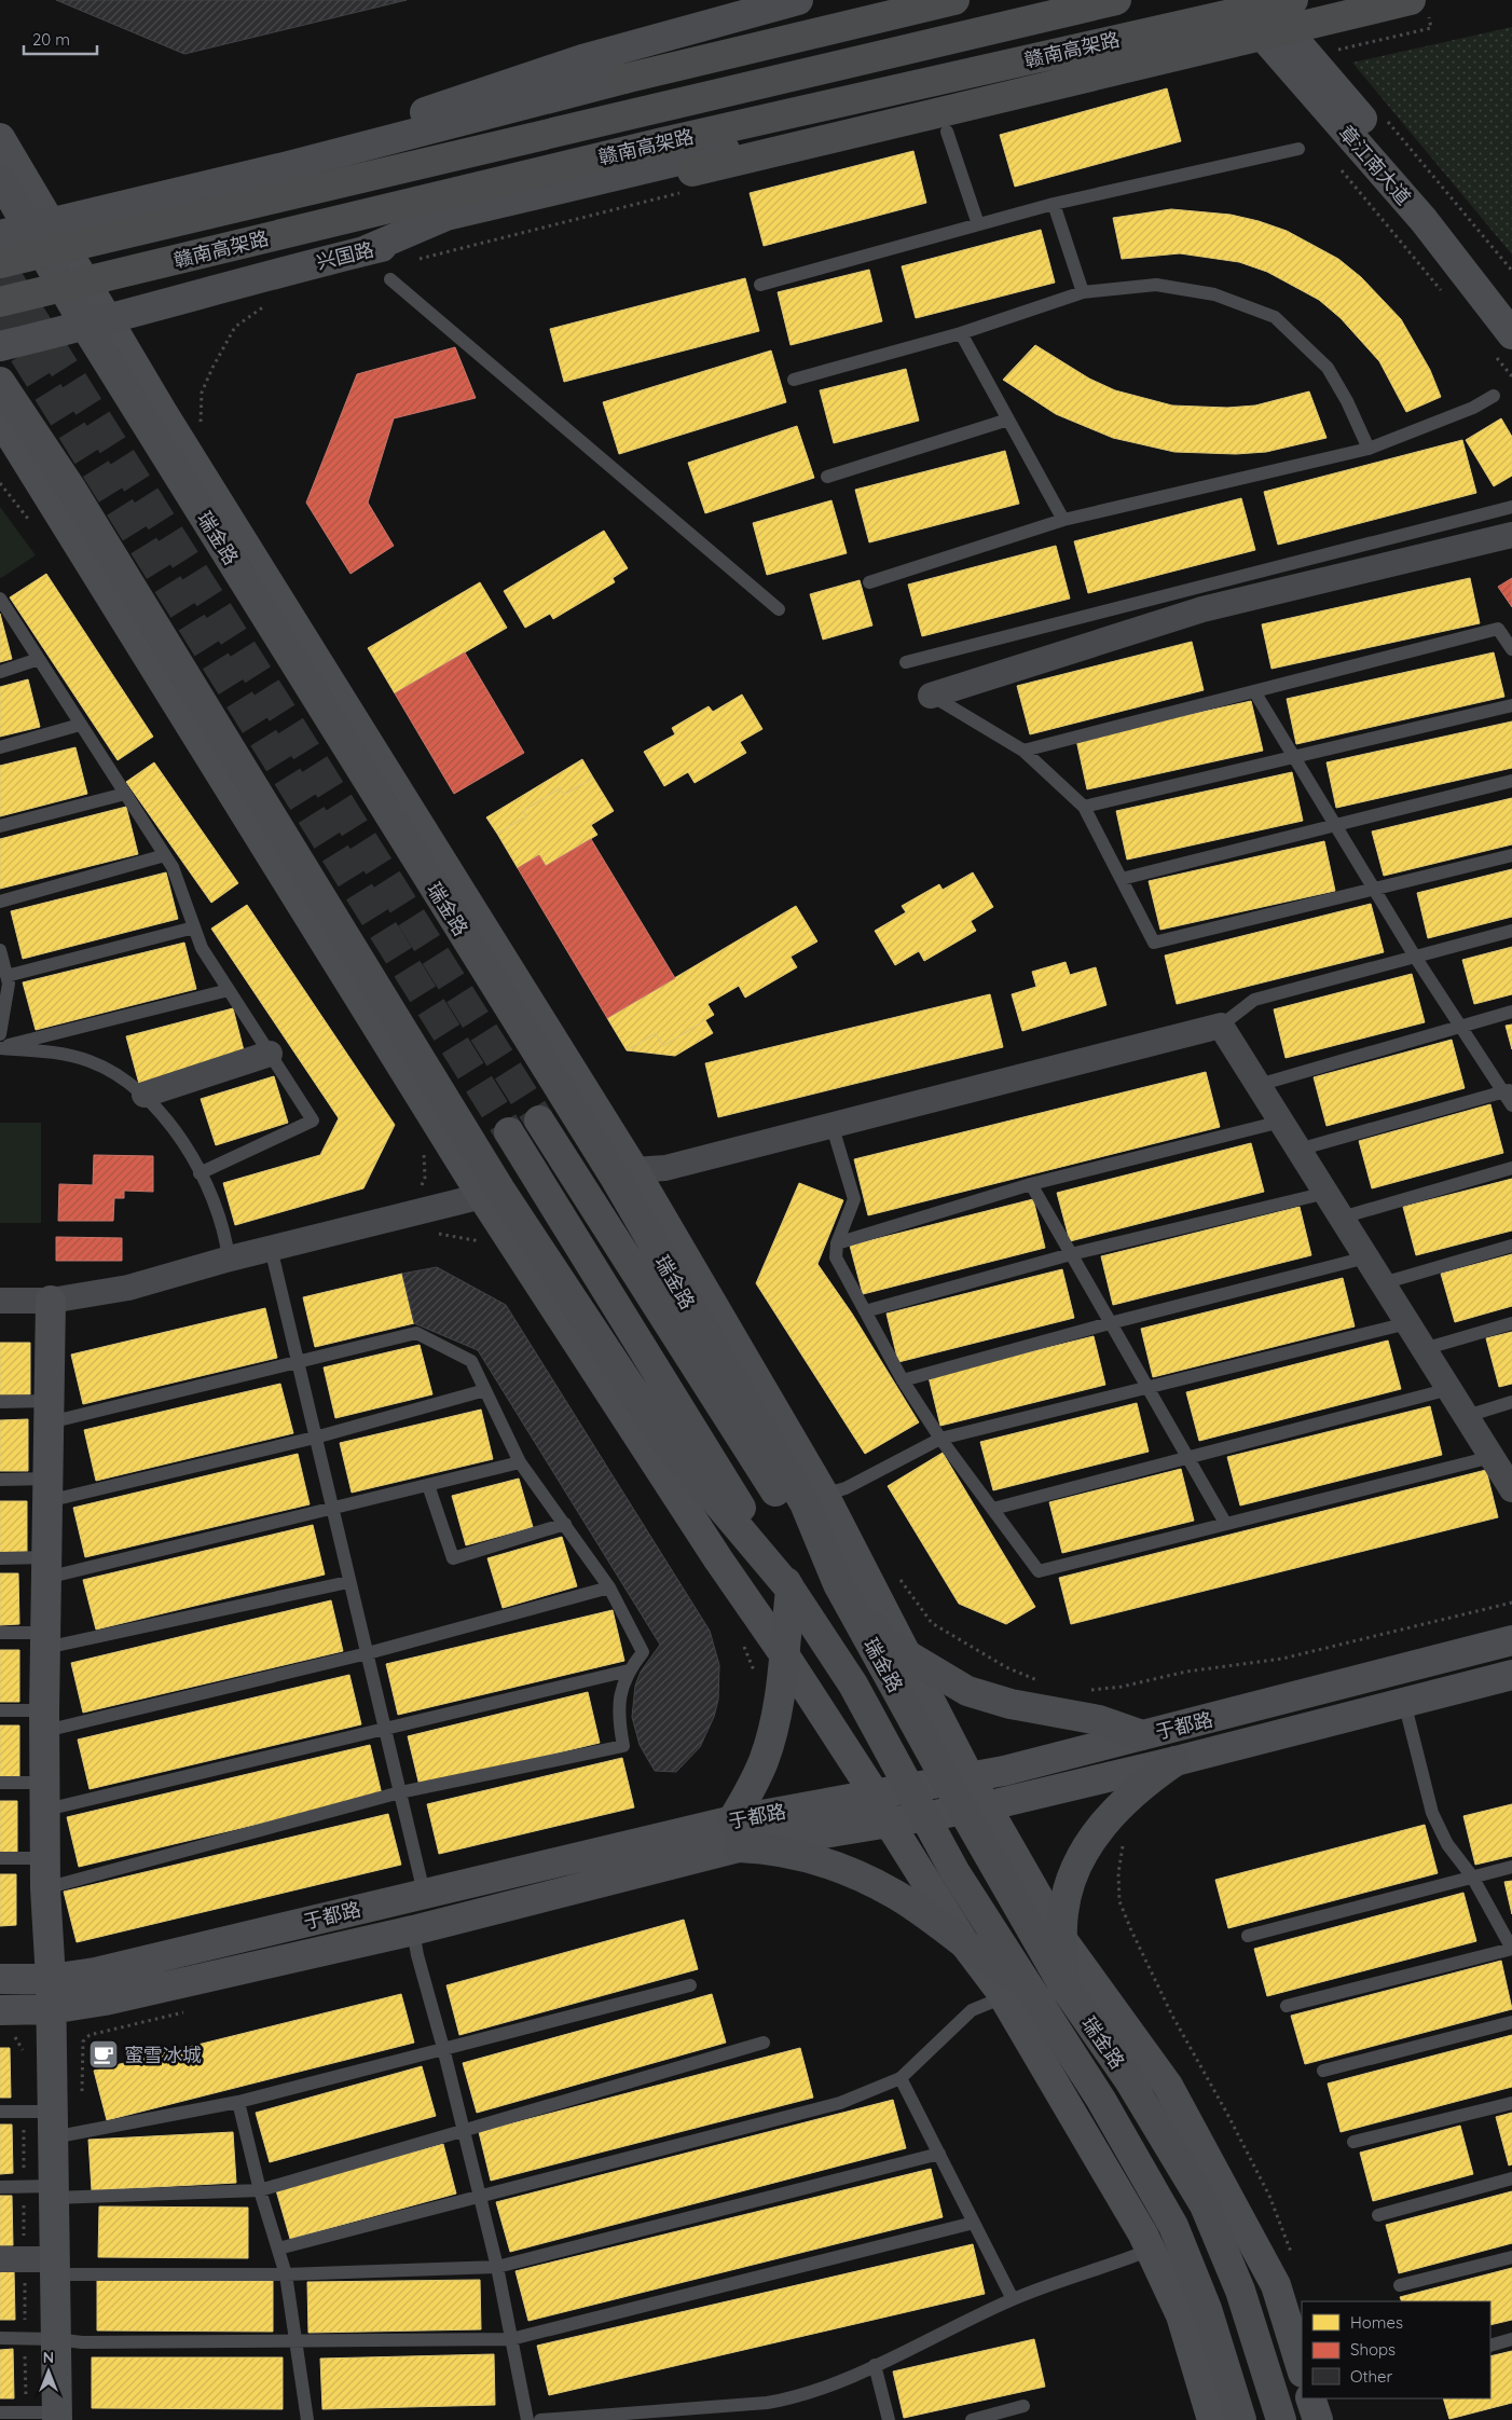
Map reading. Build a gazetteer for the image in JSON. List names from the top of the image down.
{
  "streets": {
    "highway": ["赣南高架路"],
    "main road": ["兴国路", "瑞金路"],
    "street": ["章江南大道", "于都路"]
  },
  "crossings": [
    ["赣南高架路", "章江南大道"],
    ["兴国路", "瑞金路"],
    ["瑞金路", "于都路"]
  ],
  "places": {
    "cafe": ["蜜雪冰城"]
  },
  "legend": ["Homes", "Shops", "Other"],
  "scale_bar": "20 m",
  "north": "top"
}
